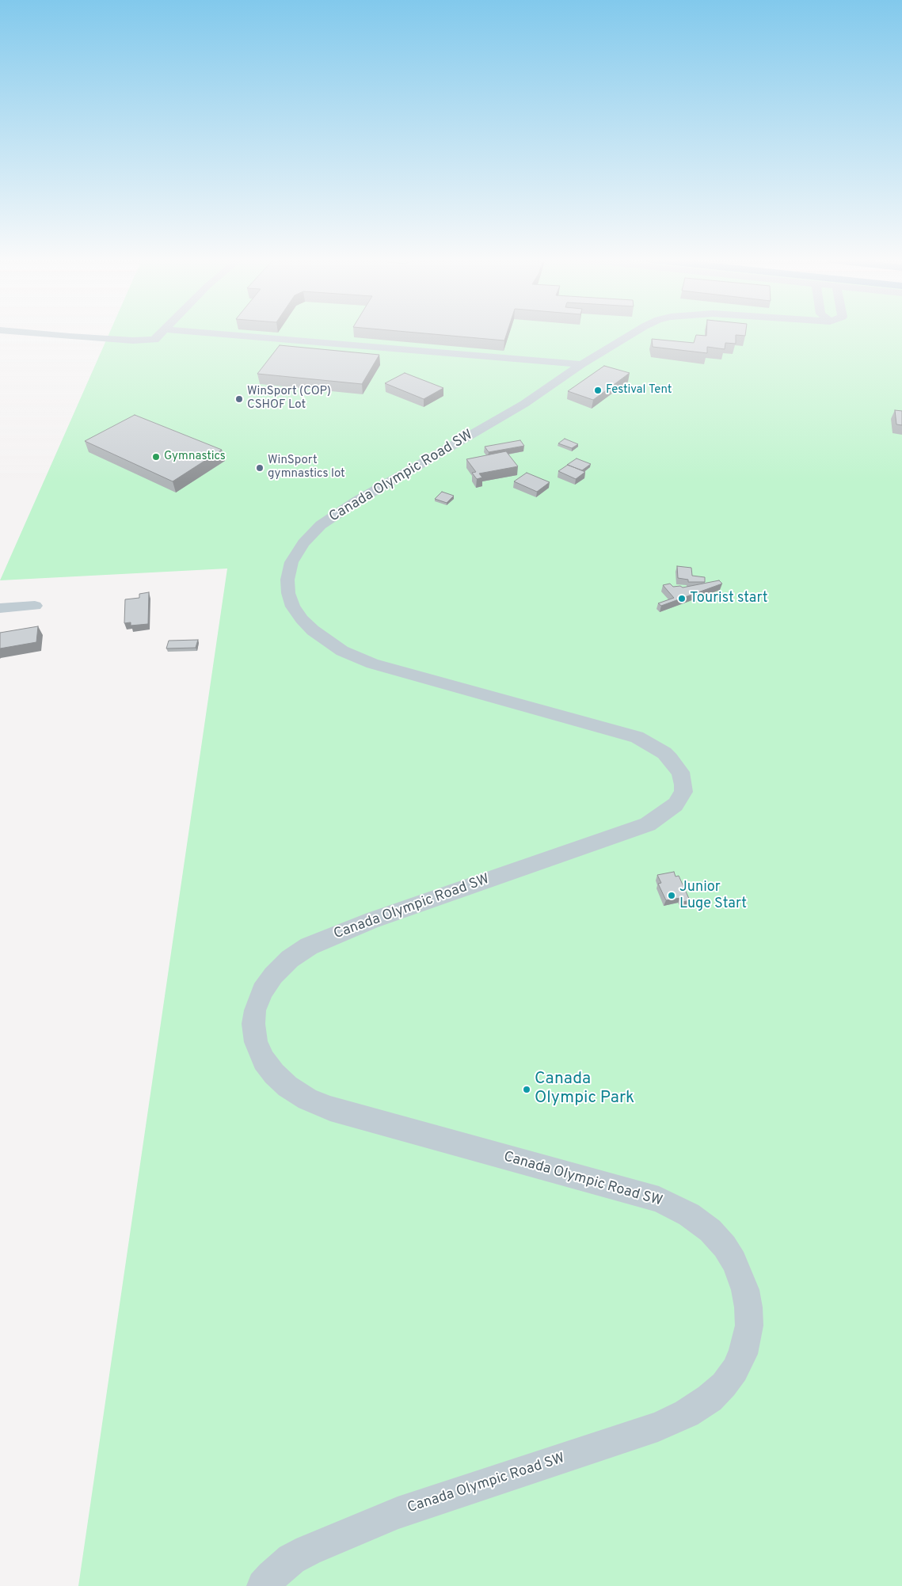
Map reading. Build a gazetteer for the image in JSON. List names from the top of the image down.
{
  "streets": {
    "street": ["Canada Olympic Road SW"]
  },
  "places": [
    "Festival Tent",
    "WinSport (COP) CSHOF Lot",
    "Gymnastics",
    "WinSport gymnastics lot",
    "Tourist start",
    "Junior Luge Start",
    "Canada Olympic Park"
  ]
}
